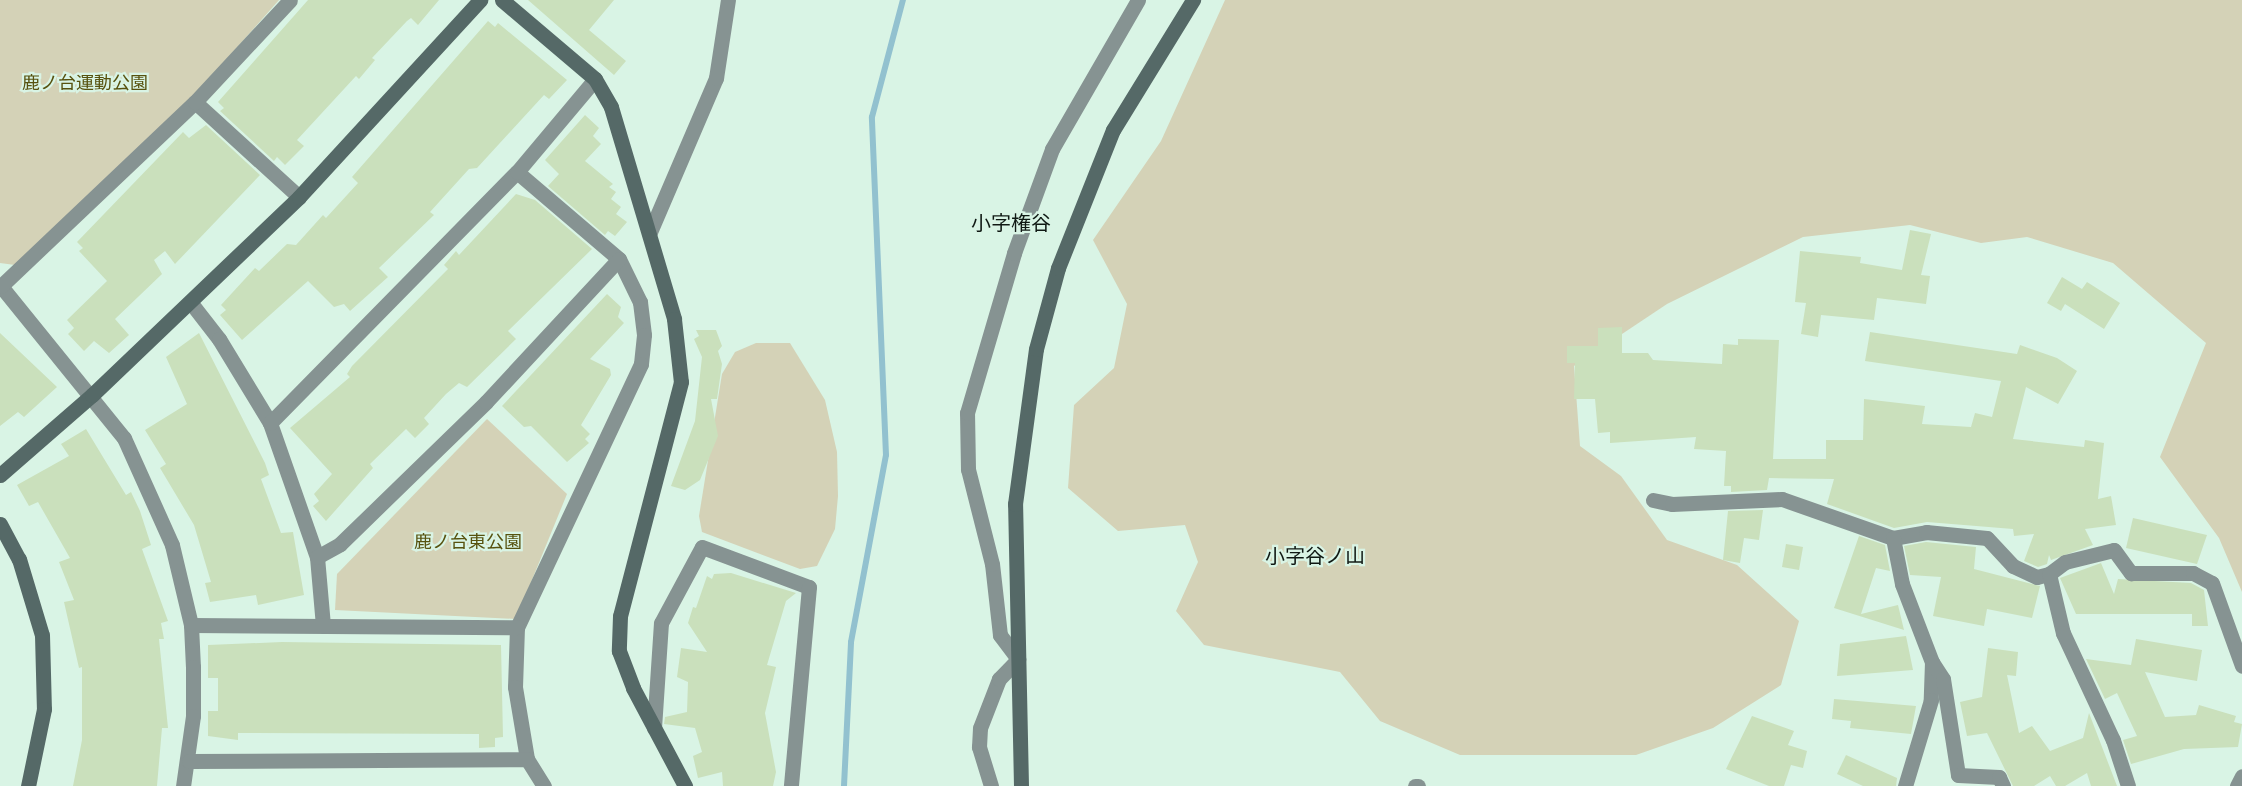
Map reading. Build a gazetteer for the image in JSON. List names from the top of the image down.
{
  "districts": ["小字権谷", "小字谷ノ山"],
  "parks": ["鹿ノ台運動公園", "鹿ノ台東公園"]
}
